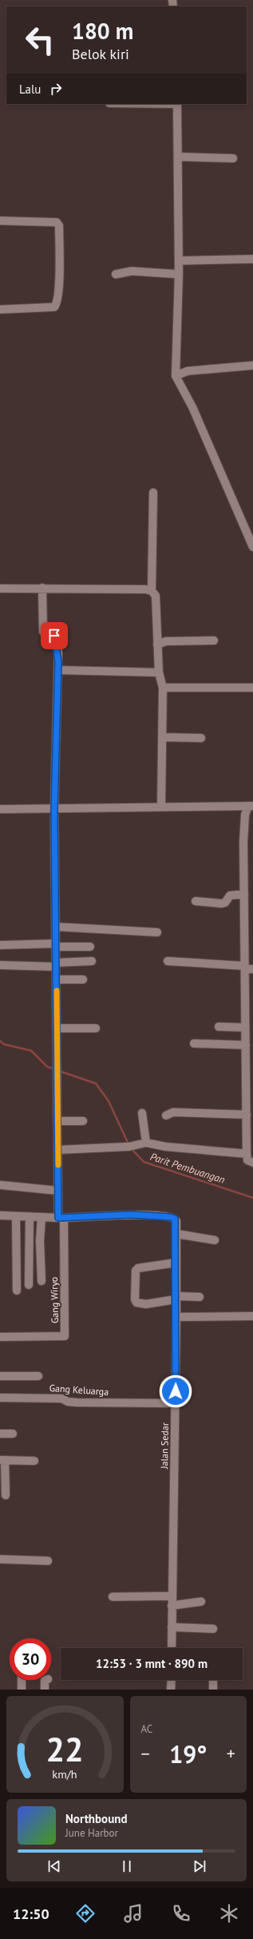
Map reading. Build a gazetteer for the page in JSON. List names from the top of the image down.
{
  "streets": {
    "street": ["Gang Wiryo", "Gang Keluarga", "Jalan Sedar"]
  },
  "crossings": [
    ["Gang Wiryo", "Jalan Sedar"],
    ["Gang Keluarga", "Jalan Sedar"]
  ],
  "water": ["Parit Pembuangan"],
  "page": {
    "turn": ["180 m", "Belok kiri"],
    "then": "Lalu",
    "limit": "30",
    "trip": "12:53 · 3 mnt · 890 m",
    "tile": "AC",
    "heat": ["−", "19°", "+"],
    "song": ["Northbound", "June Harbor"],
    "tabs": "12:50",
    "gauge": ["22", "km/h"]
  }
}
